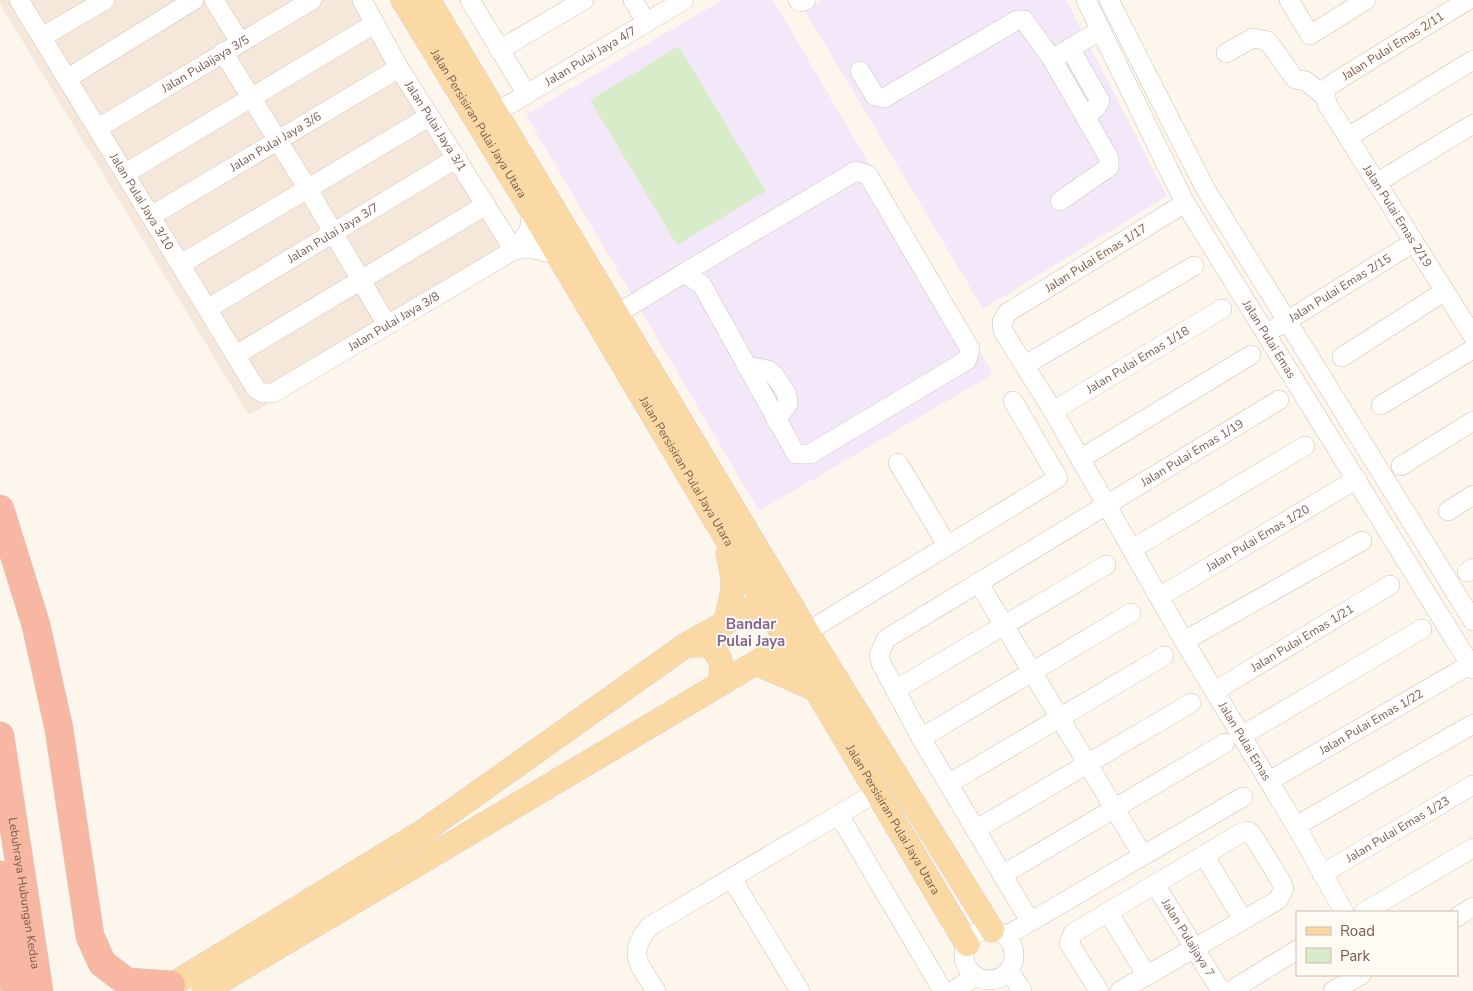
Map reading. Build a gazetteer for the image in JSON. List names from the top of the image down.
{
  "streets": {
    "highway": ["Lebuhraya Hubungan Kedua"],
    "main road": ["Jalan Persisiran Pulai Jaya Utara"],
    "street": [
      "Jalan Pulai Emas 2/11",
      "Jalan Pulai Jaya 4/7",
      "Jalan Pulaijaya 3/5",
      "Jalan Pulai Jaya 3/1",
      "Jalan Pulai Jaya 3/6",
      "Jalan Pulai Jaya 3/10",
      "Jalan Pulai Emas 2/19",
      "Jalan Pulai Jaya 3/7",
      "Jalan Pulai Emas 1/17",
      "Jalan Pulai Emas 2/15",
      "Jalan Pulai Jaya 3/8",
      "Jalan Pulai Emas",
      "Jalan Pulai Emas 1/18",
      "Jalan Pulai Emas 1/19",
      "Jalan Pulai Emas 1/20",
      "Jalan Pulai Emas 1/21",
      "Jalan Pulai Emas 1/22",
      "Jalan Pulai Emas 1/23",
      "Jalan Pulaijaya 7"
    ]
  },
  "crossings": [
    ["Jalan Pulai Emas 2/11", "Jalan Pulai Emas 2/19"],
    ["Jalan Pulai Jaya 4/7", "Jalan Persisiran Pulai Jaya Utara"],
    ["Jalan Pulaijaya 3/5", "Jalan Pulai Jaya 3/10"],
    ["Jalan Pulai Jaya 3/1", "Jalan Pulai Jaya 3/6"],
    ["Jalan Pulai Jaya 3/1", "Jalan Pulai Jaya 3/7"],
    ["Jalan Pulai Jaya 3/1", "Jalan Pulai Jaya 3/8"],
    ["Jalan Pulai Jaya 3/6", "Jalan Pulai Jaya 3/10"],
    ["Jalan Pulai Jaya 3/10", "Jalan Pulai Jaya 3/7"],
    ["Jalan Pulai Jaya 3/10", "Jalan Pulai Jaya 3/8"],
    ["Jalan Pulai Emas 2/19", "Jalan Pulai Emas 2/15"],
    ["Jalan Pulai Emas 1/17", "Jalan Pulai Emas"],
    ["Jalan Pulai Emas 2/15", "Jalan Pulai Emas"],
    ["Jalan Pulai Emas", "Jalan Pulai Emas 1/18"],
    ["Jalan Pulai Emas", "Jalan Pulai Emas 1/19"],
    ["Jalan Pulai Emas", "Jalan Pulai Emas 1/20"],
    ["Jalan Pulai Emas", "Jalan Pulai Emas 1/21"],
    ["Jalan Pulai Emas", "Jalan Pulai Emas 1/22"],
    ["Jalan Pulai Emas", "Jalan Pulai Emas 1/23"]
  ],
  "districts": ["Bandar Pulai Jaya"],
  "legend": ["Road", "Park"]
}
